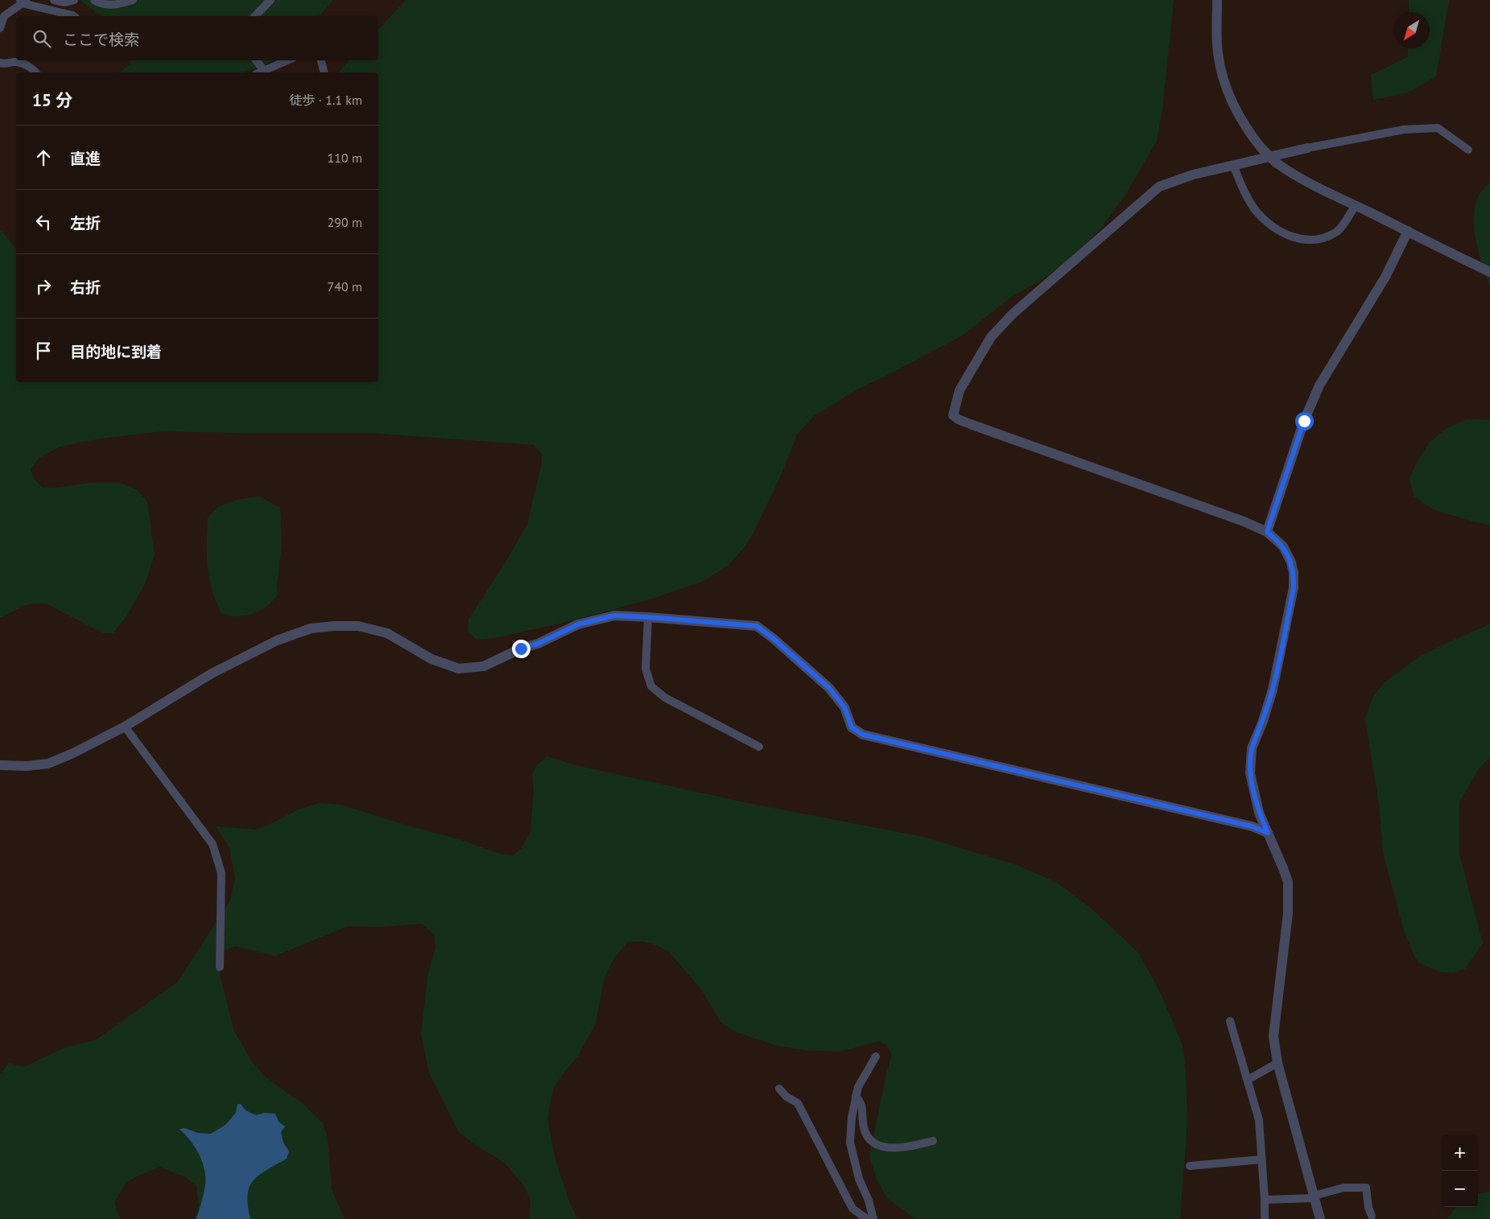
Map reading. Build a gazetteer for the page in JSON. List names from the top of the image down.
{
  "north": "bottom left",
  "page": {
    "search": "ここで検索",
    "heading": ["15 分", "徒歩 · 1.1 km"],
    "list": [
      ["直進", "110 m"],
      ["左折", "290 m"],
      ["右折", "740 m"],
      "目的地に到着"
    ],
    "map_buttons": ["+", "−"]
  }
}
